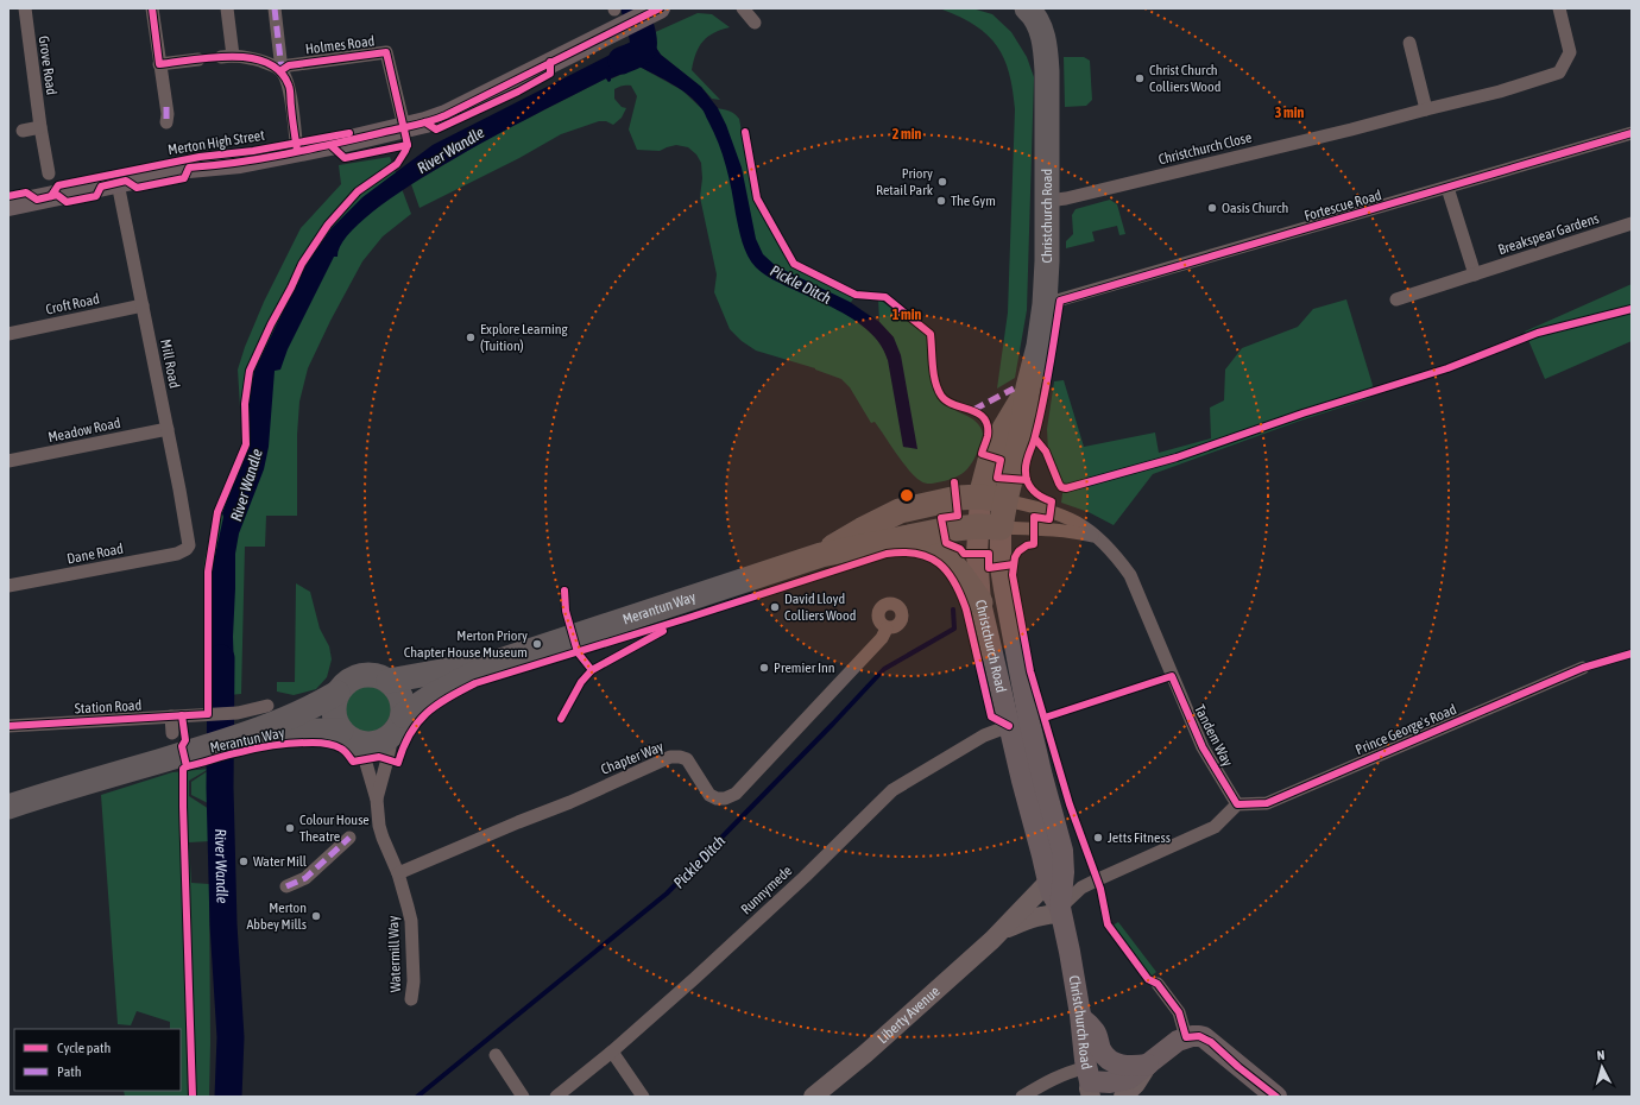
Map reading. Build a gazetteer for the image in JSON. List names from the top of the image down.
{
  "streets": {
    "highway": ["Christchurch Road", "Merantun Way"],
    "main road": ["Merton High Street"],
    "street": [
      "Holmes Road",
      "Grove Road",
      "Christchurch Close",
      "Fortescue Road",
      "Breakspear Gardens",
      "Croft Road",
      "Mill Road",
      "Meadow Road",
      "Dane Road",
      "Station Road",
      "Prince George's Road",
      "Tandem Way",
      "Chapter Way",
      "Runnymede",
      "Watermill Way",
      "Liberty Avenue"
    ]
  },
  "crossings": [
    ["Merton High Street", "Mill Road"],
    ["Christchurch Close", "Christchurch Road"],
    ["Fortescue Road", "Christchurch Road"],
    ["Christchurch Road", "Merantun Way"],
    ["Christchurch Road", "Tandem Way"],
    ["Christchurch Road", "Runnymede"],
    ["Christchurch Road", "Liberty Avenue"],
    ["Croft Road", "Mill Road"],
    ["Mill Road", "Meadow Road"],
    ["Mill Road", "Dane Road"],
    ["Merantun Way", "Tandem Way"],
    ["Prince George's Road", "Tandem Way"],
    ["Chapter Way", "Watermill Way"]
  ],
  "water": ["River Wandle", "Pickle Ditch"],
  "places": [
    "Christ Church Colliers Wood",
    "Priory Retail Park",
    "The Gym",
    "Oasis Church",
    "Explore Learning (Tuition)",
    "David Lloyd Colliers Wood",
    "Merton Priory Chapter House Museum",
    "Premier Inn",
    "Colour House Theatre",
    "Jetts Fitness",
    "Water Mill",
    "Merton Abbey Mills"
  ],
  "legend": ["Cycle path", "Path"],
  "north": "top",
  "rings": ["3 min", "2 min", "1 min"]
}
